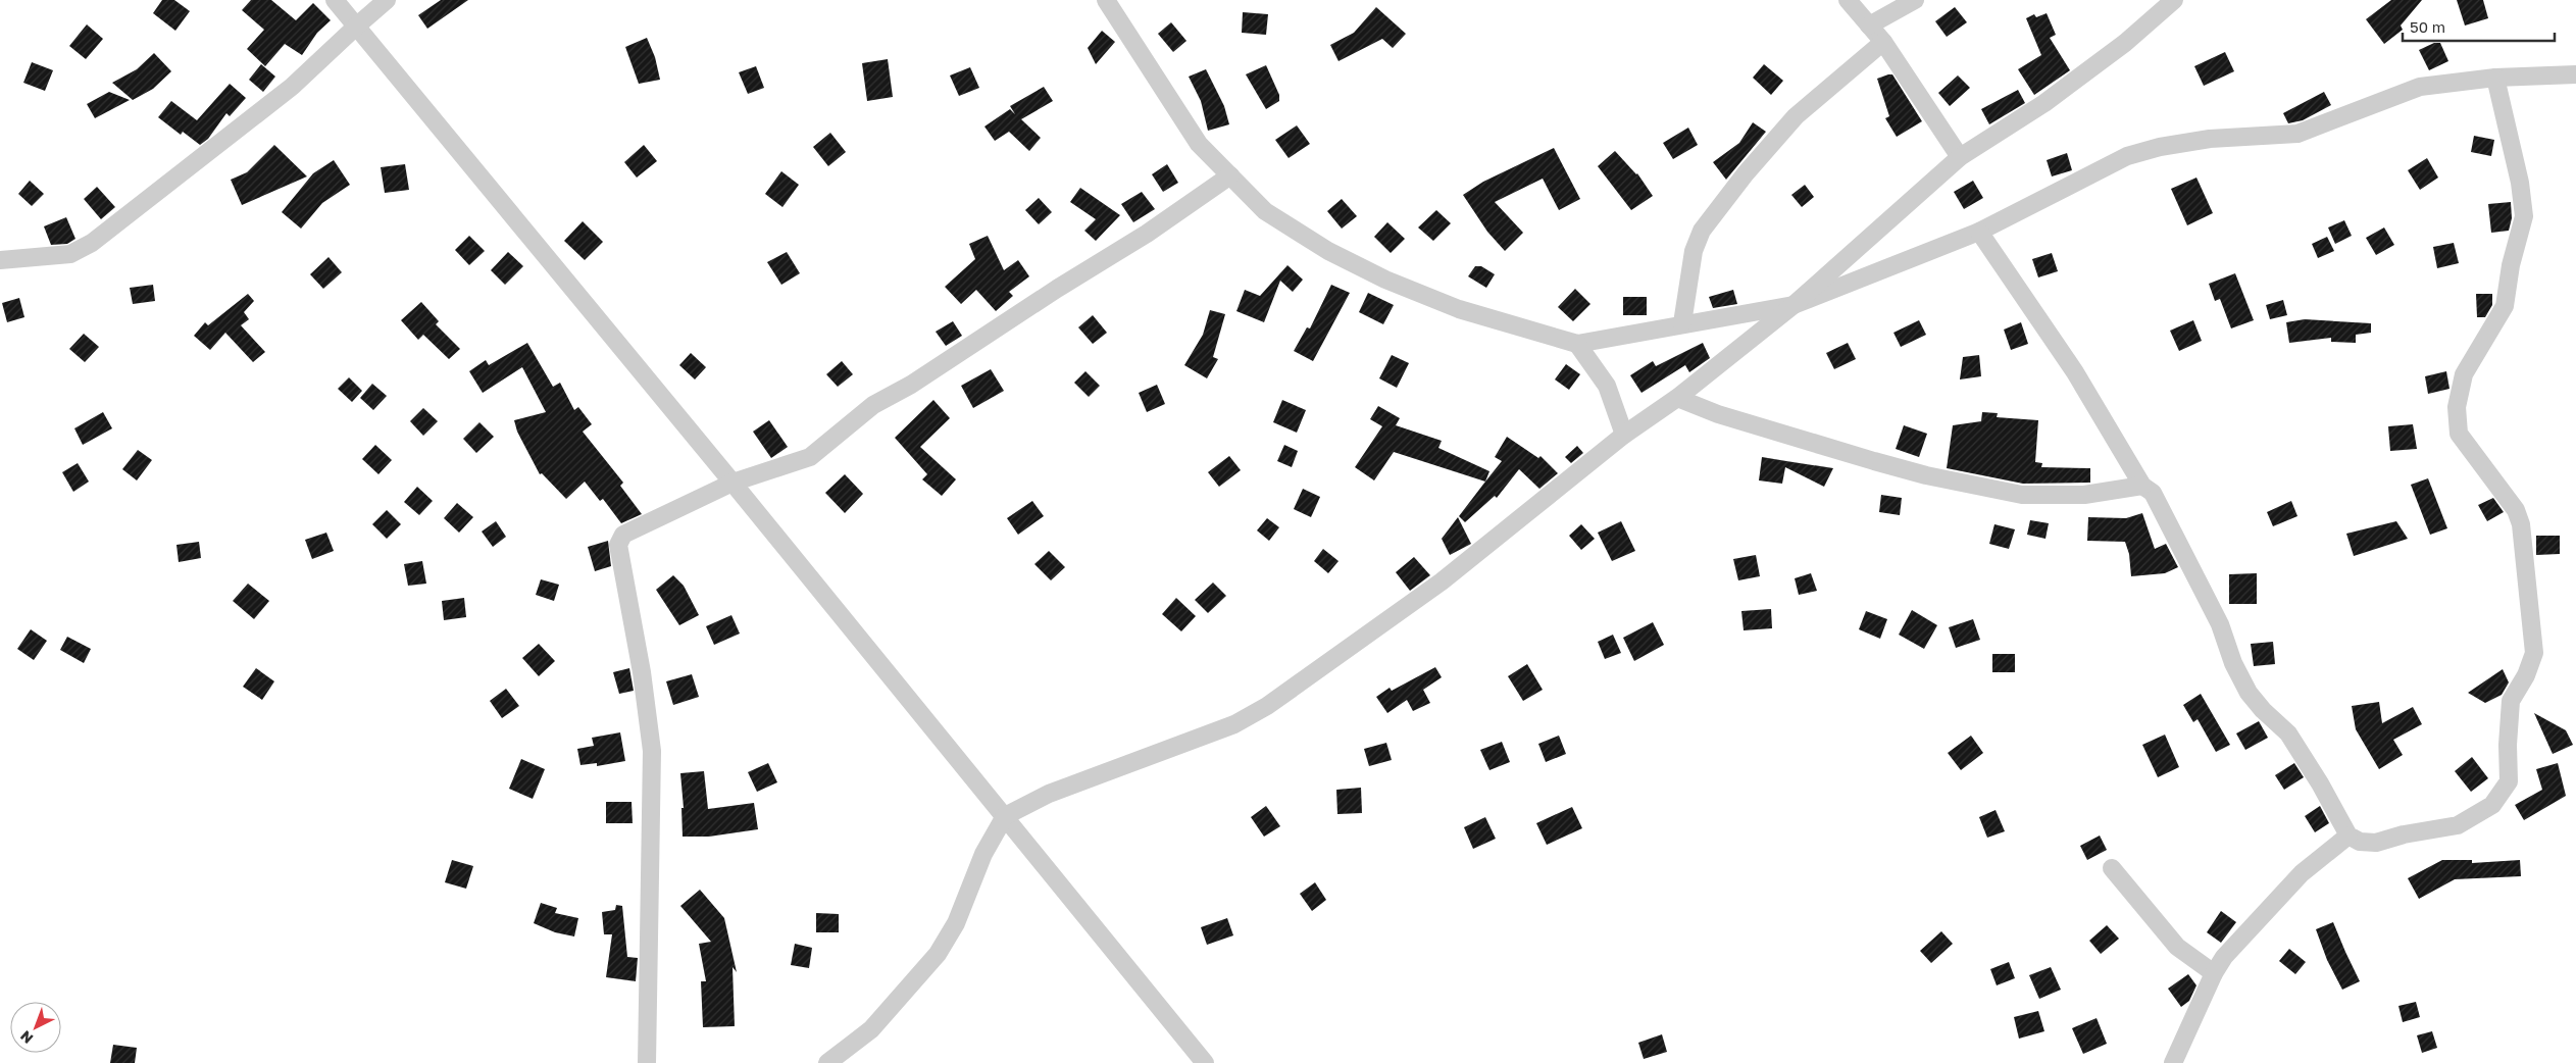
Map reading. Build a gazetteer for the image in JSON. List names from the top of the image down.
{
  "scale_bar": "50 m",
  "north": "bottom left"
}
